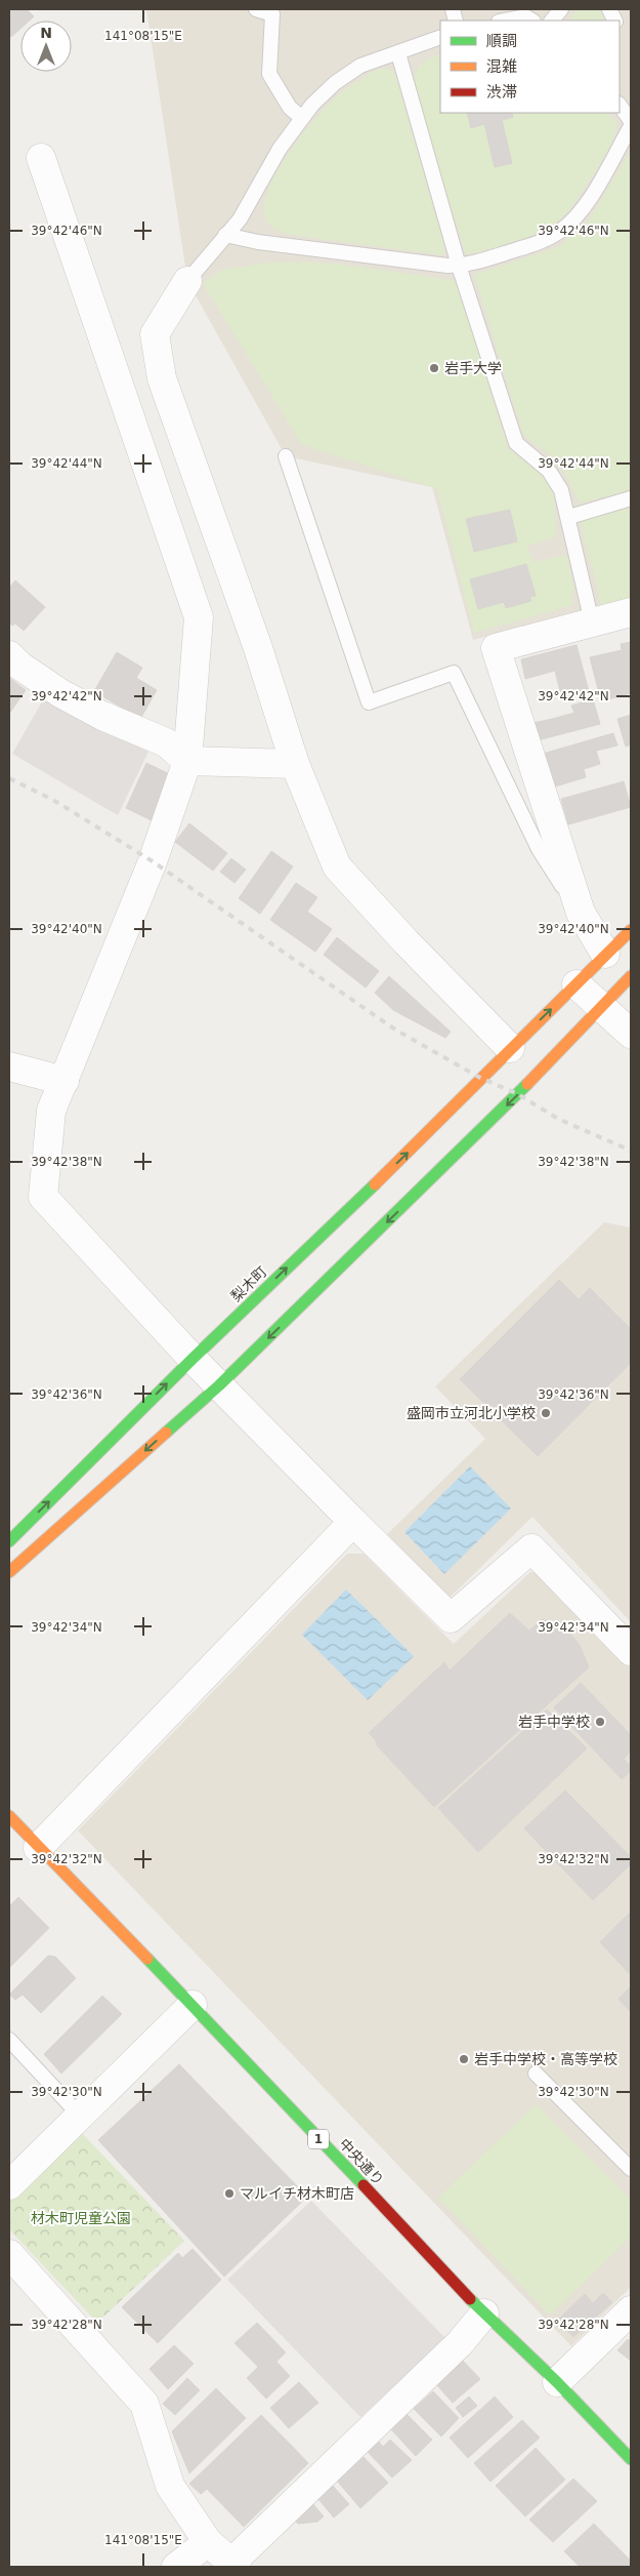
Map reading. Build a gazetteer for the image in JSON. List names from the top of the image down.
{
  "streets": {
    "street": ["梨木町", "1", "中央通り"]
  },
  "parks": ["材木町児童公園"],
  "places": [
    "岩手大学",
    "盛岡市立河北小学校",
    "岩手中学校",
    "岩手中学校・高等学校",
    "マルイチ材木町店"
  ],
  "legend": ["順調", "混雑", "渋滞"],
  "north": "top",
  "coordinates": [
    "141°08'15\"E",
    "39°42'46\"N",
    "39°42'44\"N",
    "39°42'42\"N",
    "39°42'40\"N",
    "39°42'38\"N",
    "39°42'36\"N",
    "39°42'34\"N",
    "39°42'32\"N",
    "39°42'30\"N",
    "39°42'28\"N"
  ]
}
